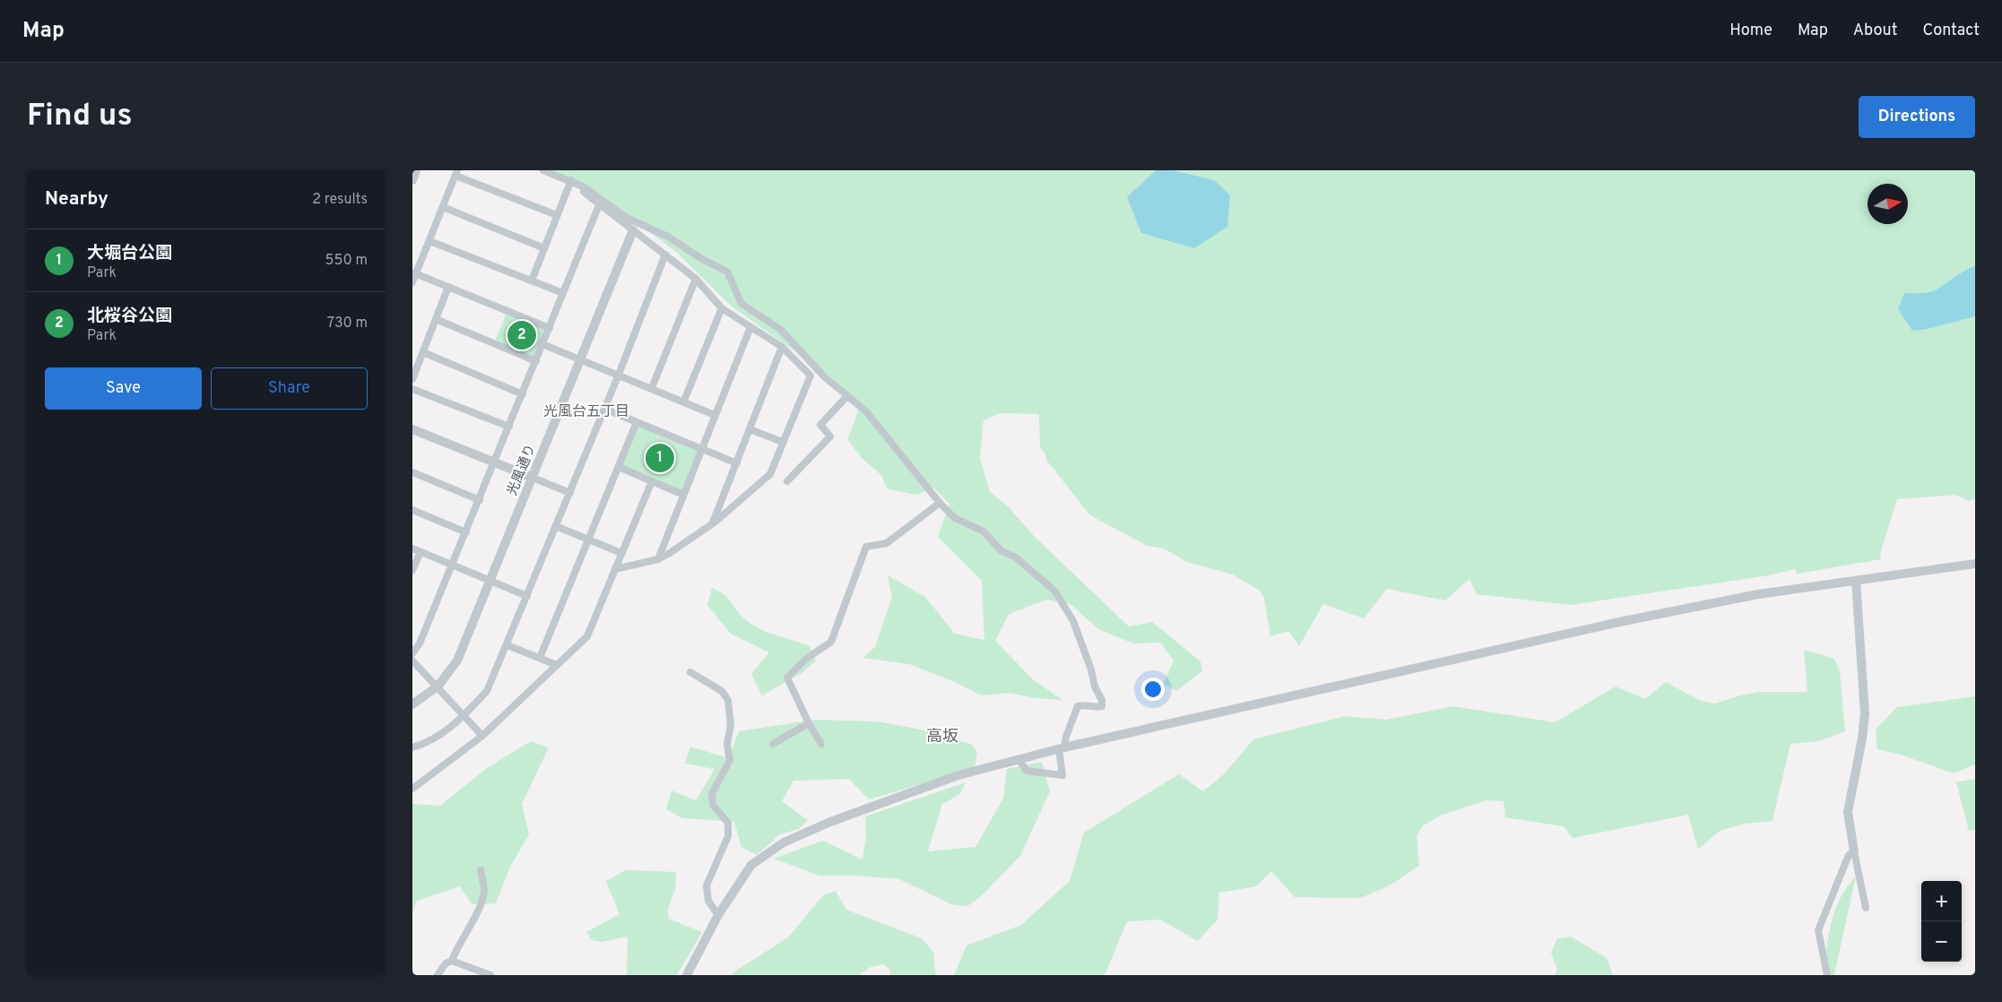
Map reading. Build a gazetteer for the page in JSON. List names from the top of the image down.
{
  "streets": {
    "street": ["光風通り"]
  },
  "districts": ["光風台五丁目", "高坂"],
  "north": "right",
  "page": {
    "header": "Map",
    "nav": [
      "Home",
      "Map",
      "About",
      "Contact"
    ],
    "buttons": [
      "Directions",
      ["Save", "Share"]
    ],
    "title": "Find us",
    "heading": ["Nearby", "2 results"],
    "list": [
      {
        "mark": "1",
        "name": "大堀台公園",
        "note": "Park",
        "value": "550 m"
      },
      {
        "mark": "2",
        "name": "北桜谷公園",
        "note": "Park",
        "value": "730 m"
      }
    ],
    "pins": ["2", "1"],
    "map_buttons": ["+", "−"]
  }
}
